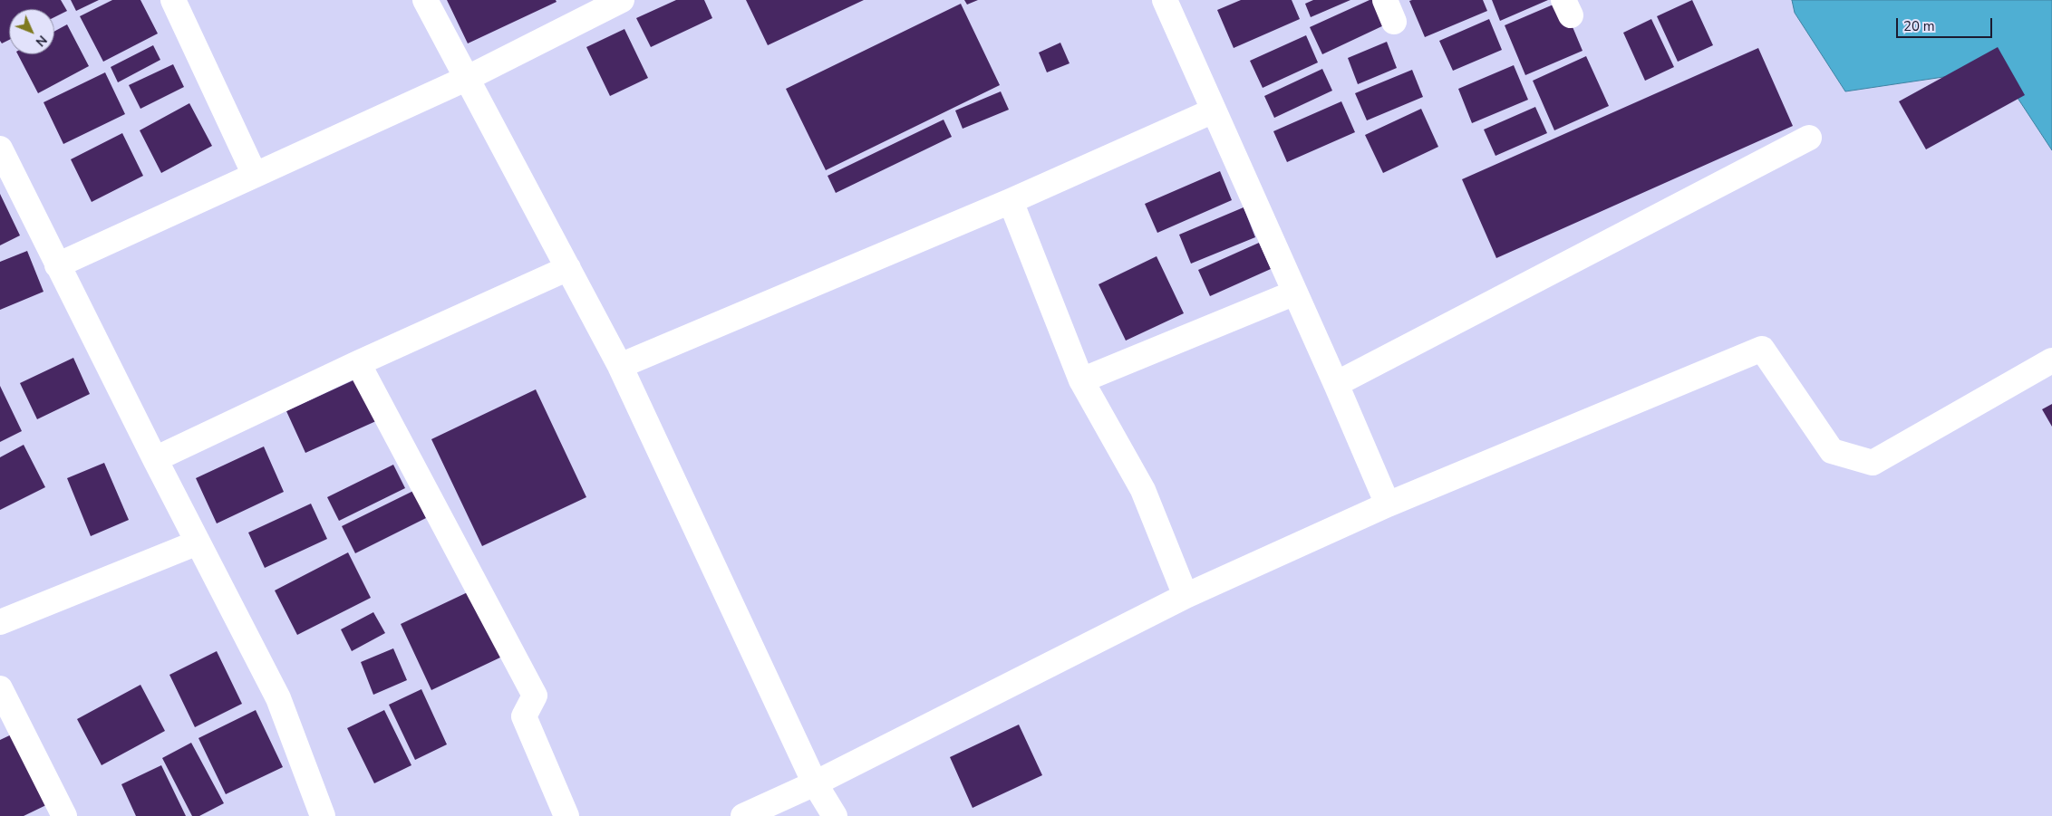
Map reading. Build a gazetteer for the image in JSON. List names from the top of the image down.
{
  "scale_bar": "20 m",
  "north": "bottom right"
}
